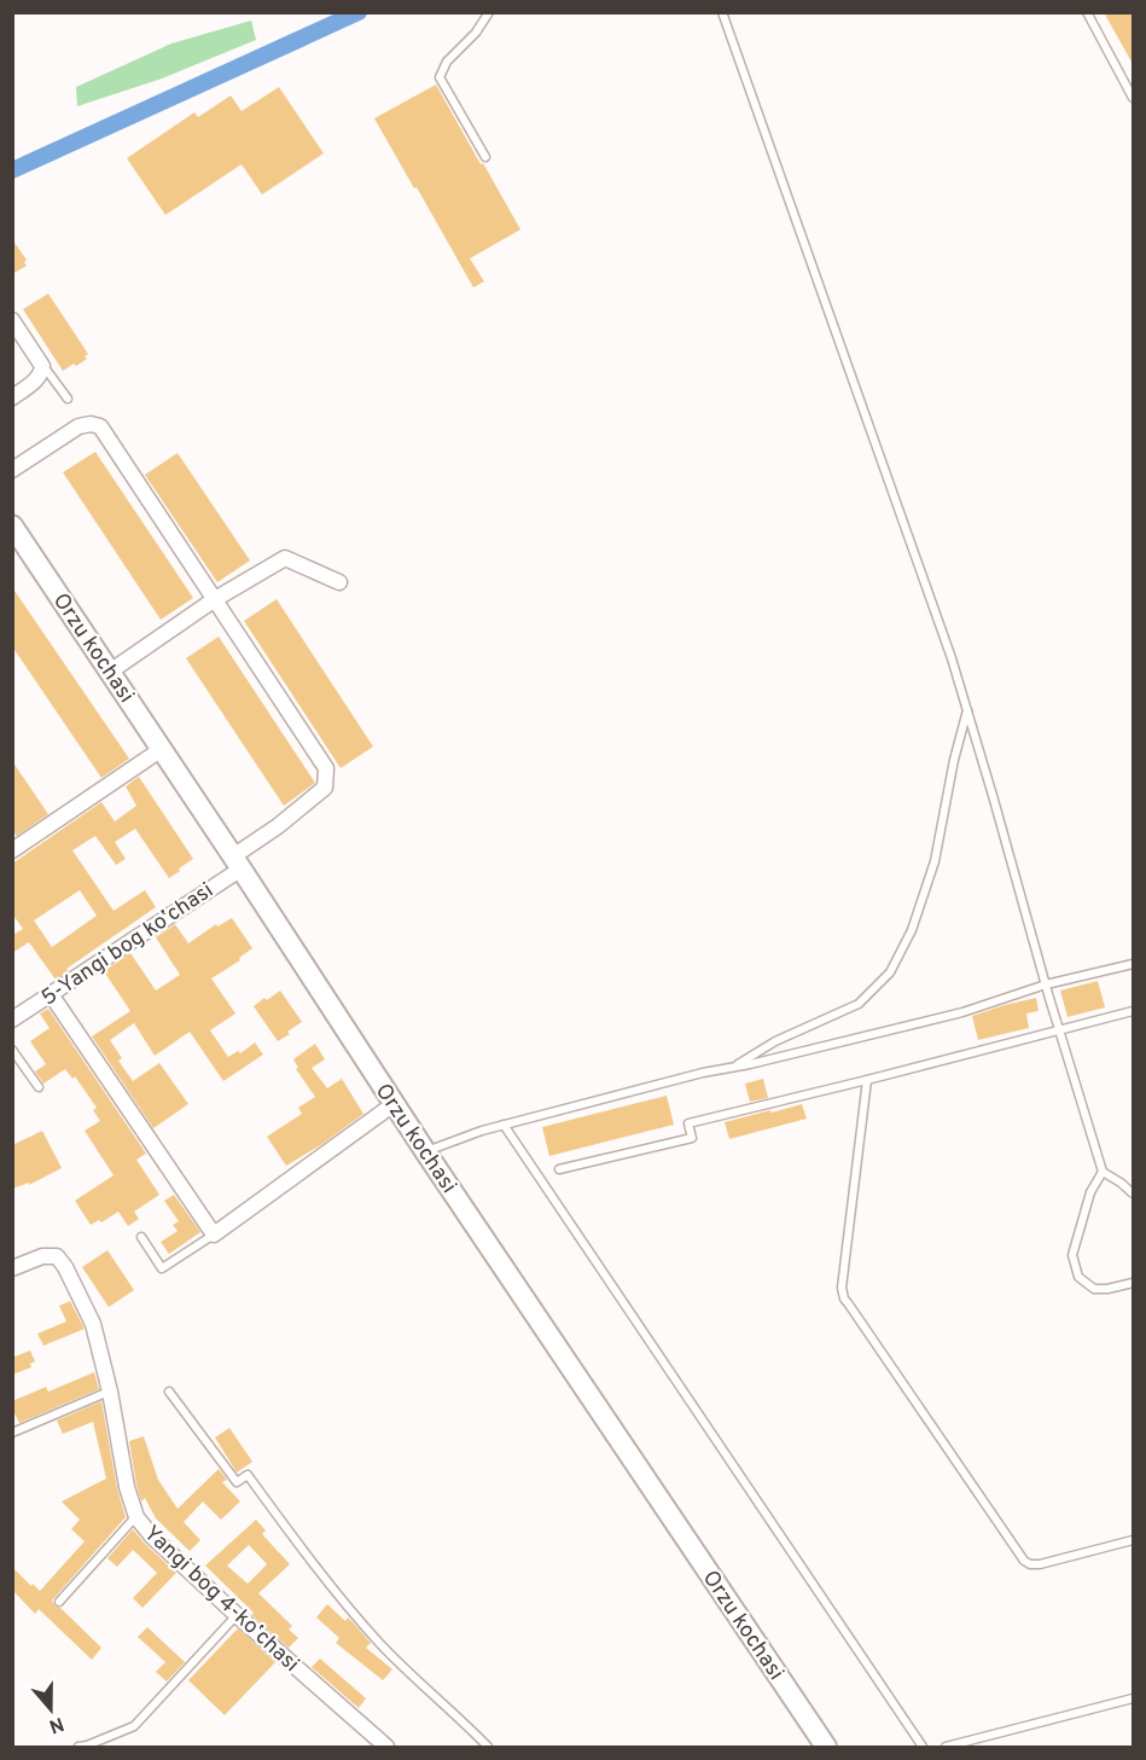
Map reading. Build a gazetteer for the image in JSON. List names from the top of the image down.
{
  "streets": {
    "main road": ["Orzu kochasi"],
    "street": ["5-Yangi bog koʼchasi", "Yangi bog 4-koʼchasi"]
  },
  "crossings": [
    ["Orzu kochasi", "5-Yangi bog koʼchasi"]
  ],
  "north": "bottom"
}
